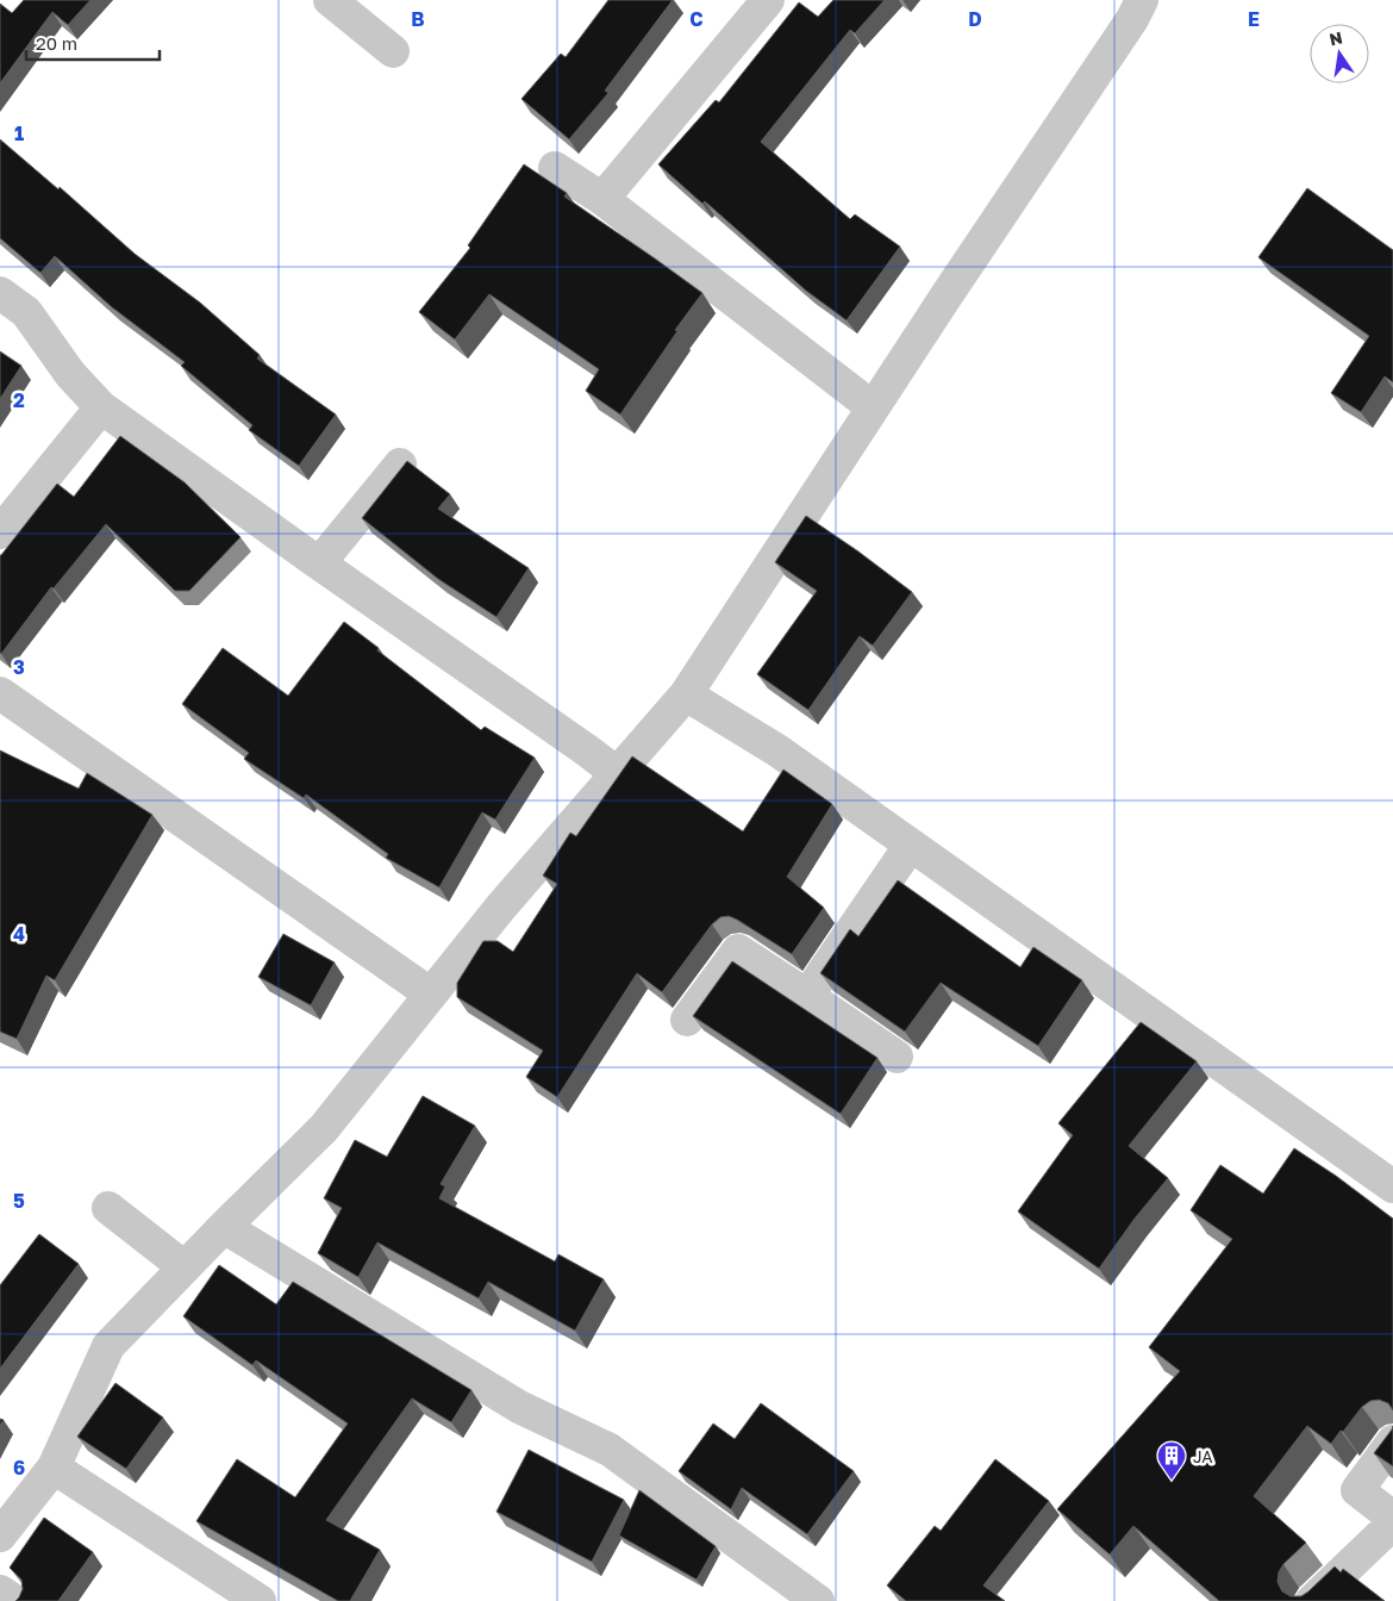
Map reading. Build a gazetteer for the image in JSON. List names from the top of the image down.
{
  "places": {
    "building": ["JA"]
  },
  "scale_bar": "20 m",
  "north": "top",
  "grid": {
    "columns": [
      "B",
      "C",
      "D",
      "E"
    ],
    "rows": [
      "1",
      "2",
      "3",
      "4",
      "5",
      "6"
    ]
  }
}
